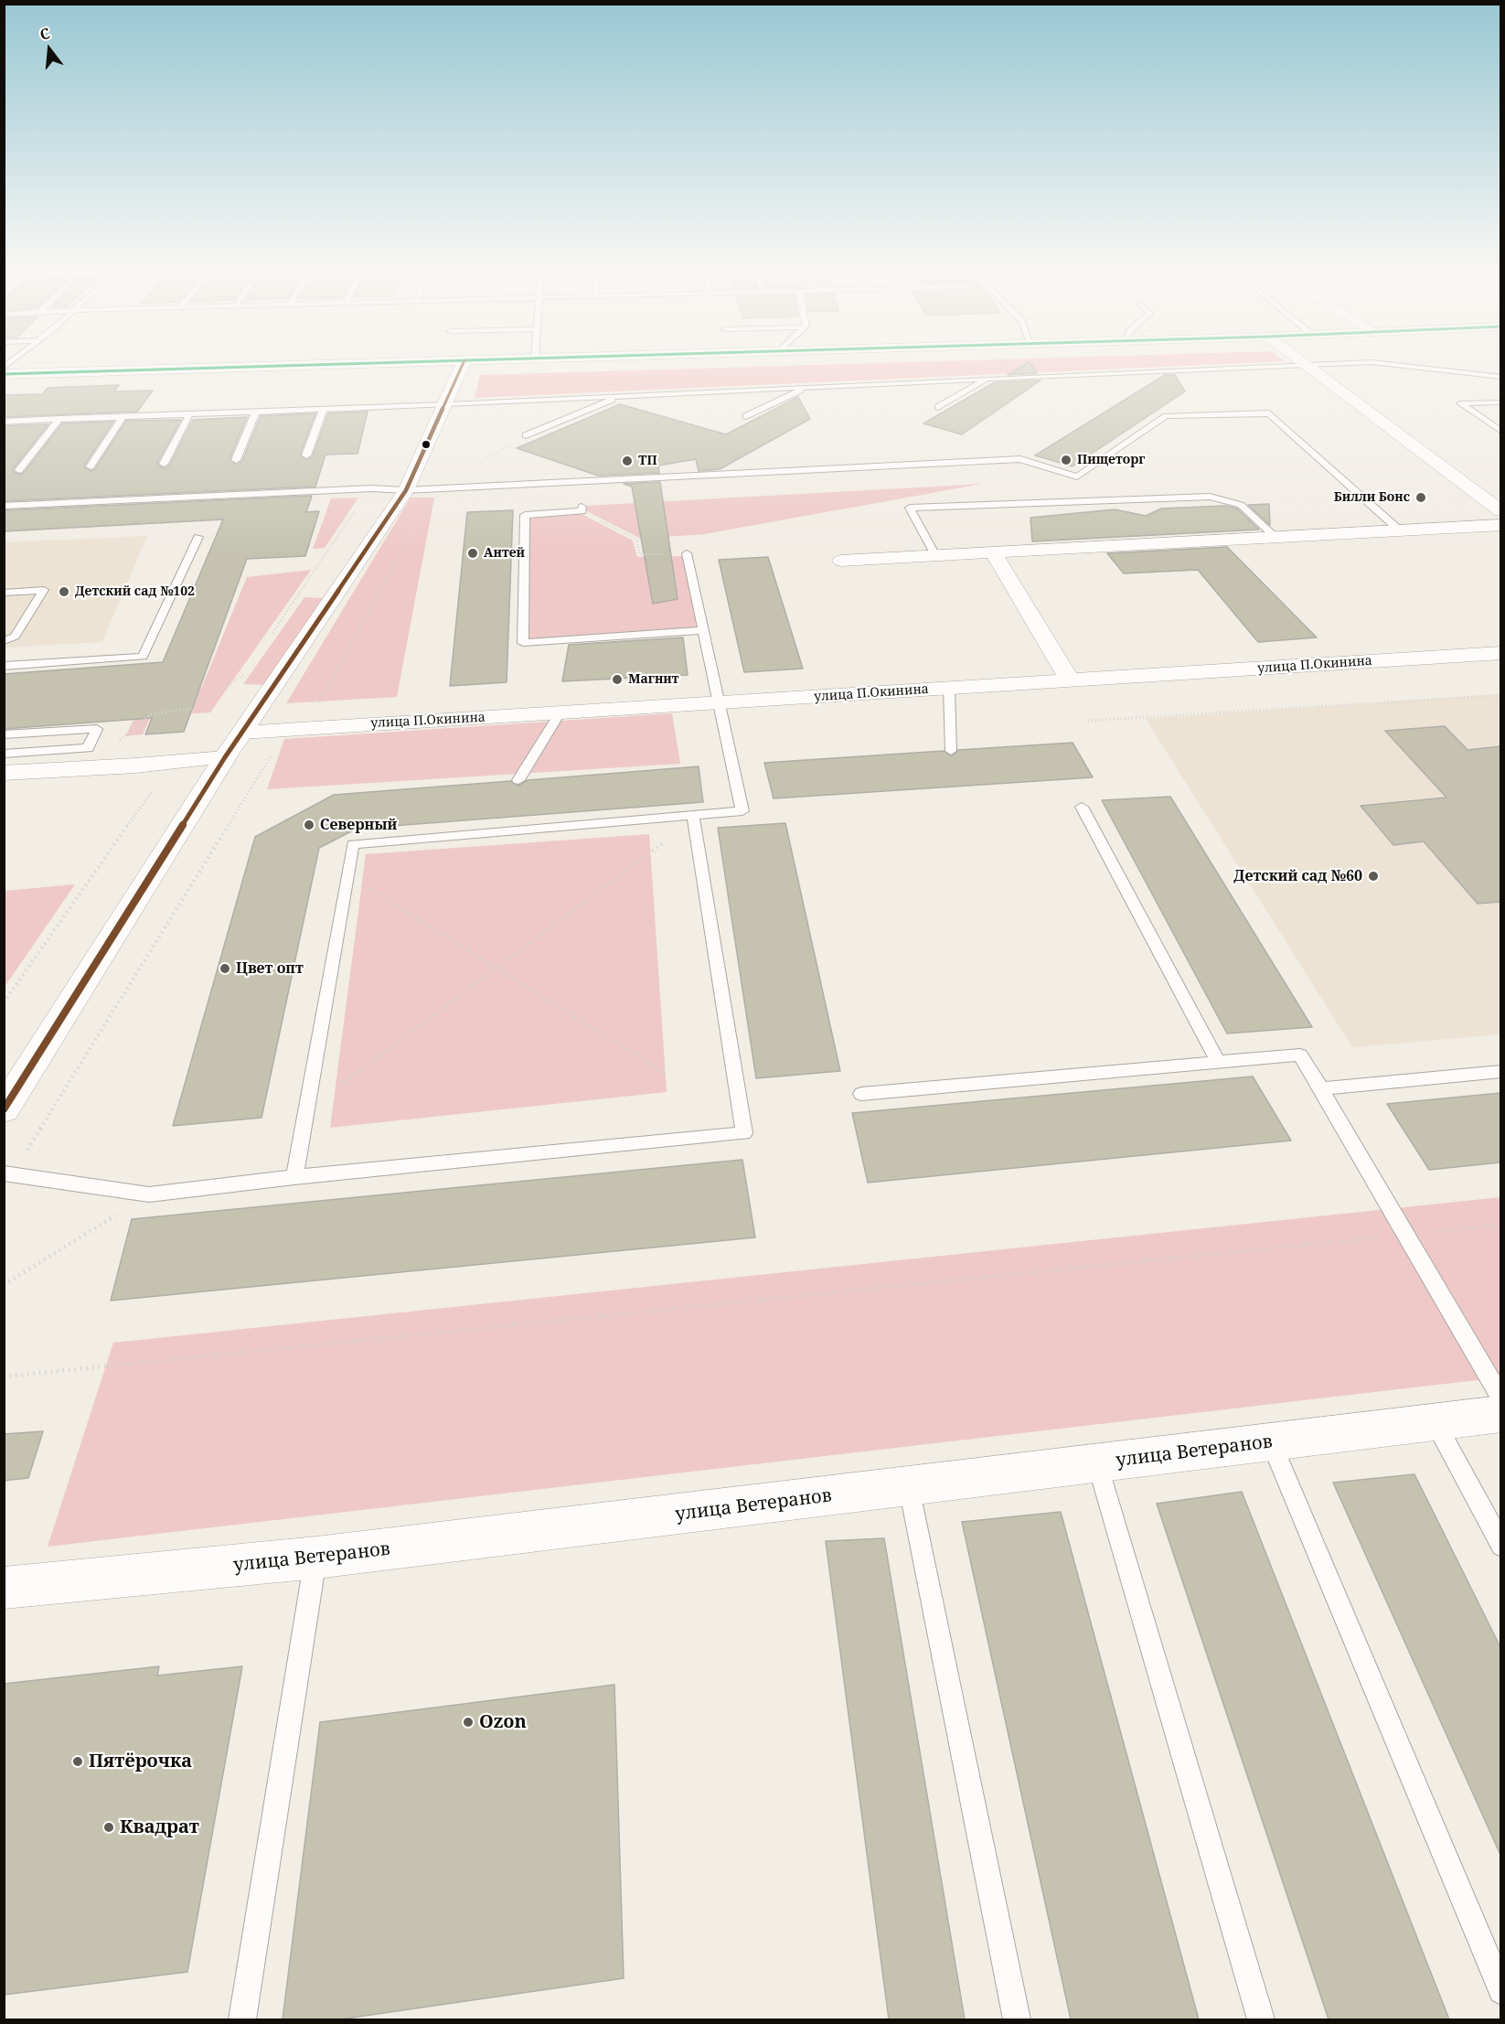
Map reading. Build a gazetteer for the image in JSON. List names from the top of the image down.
{
  "streets": {
    "street": ["улица П.Окинина", "улица Ветеранов"]
  },
  "places": [
    "Пищеторг",
    "ТП",
    "Билли Бонс",
    "Антей",
    "Детский сад №102",
    "Магнит",
    "Северный",
    "Детский сад №60",
    "Цвет опт",
    "Ozon",
    "Пятёрочка",
    "Квадрат"
  ],
  "north": "top"
}
